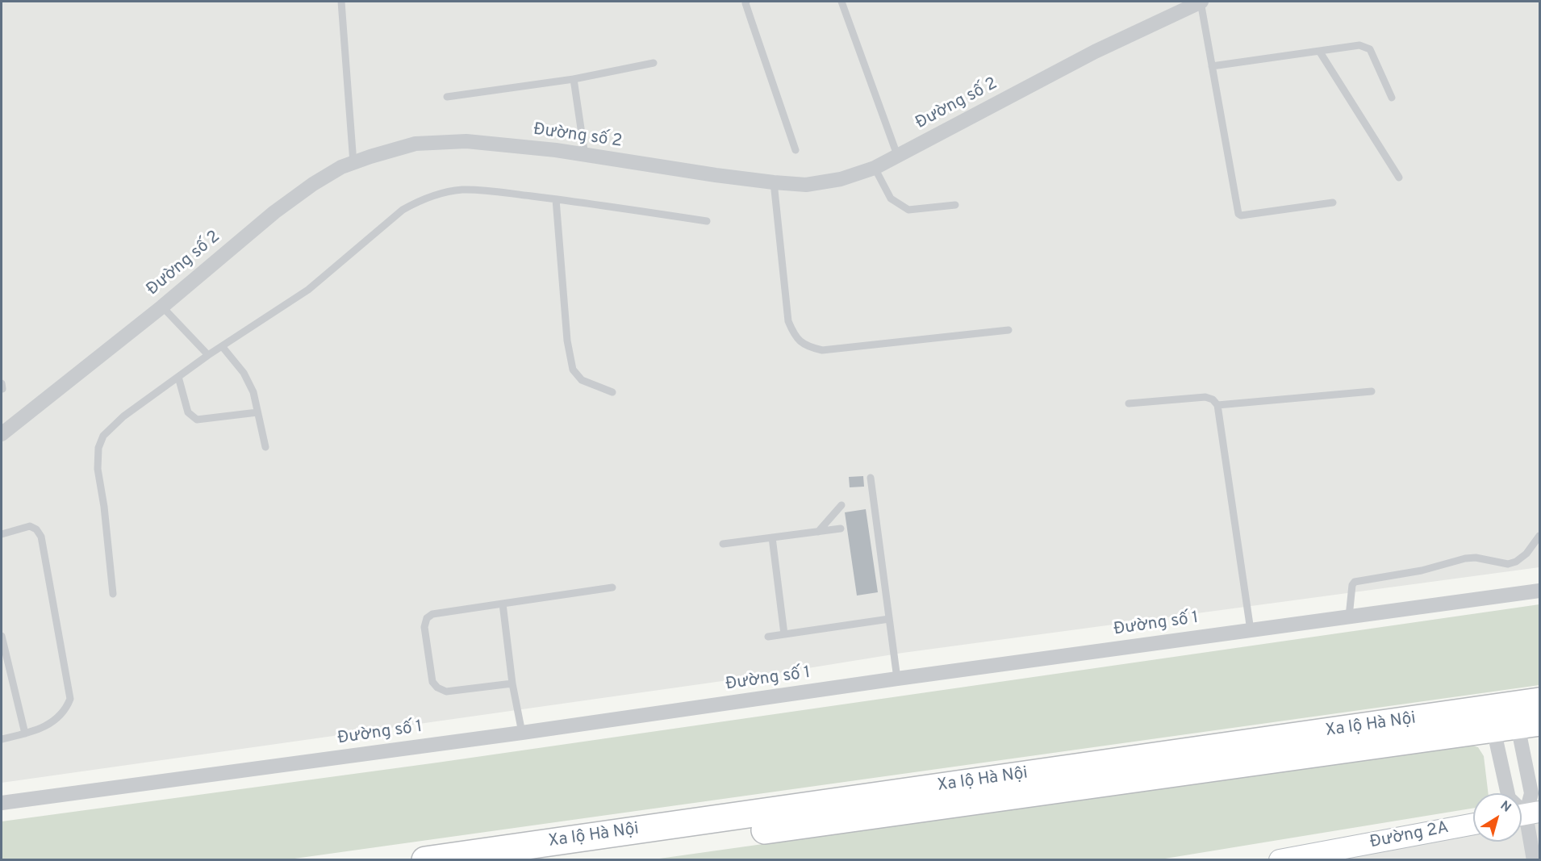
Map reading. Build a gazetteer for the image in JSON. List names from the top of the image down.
{
  "streets": {
    "highway": ["Xa lộ Hà Nội"],
    "street": ["Đường số 2", "Đường số 1", "Đường 2A"]
  },
  "north": "top right"
}
